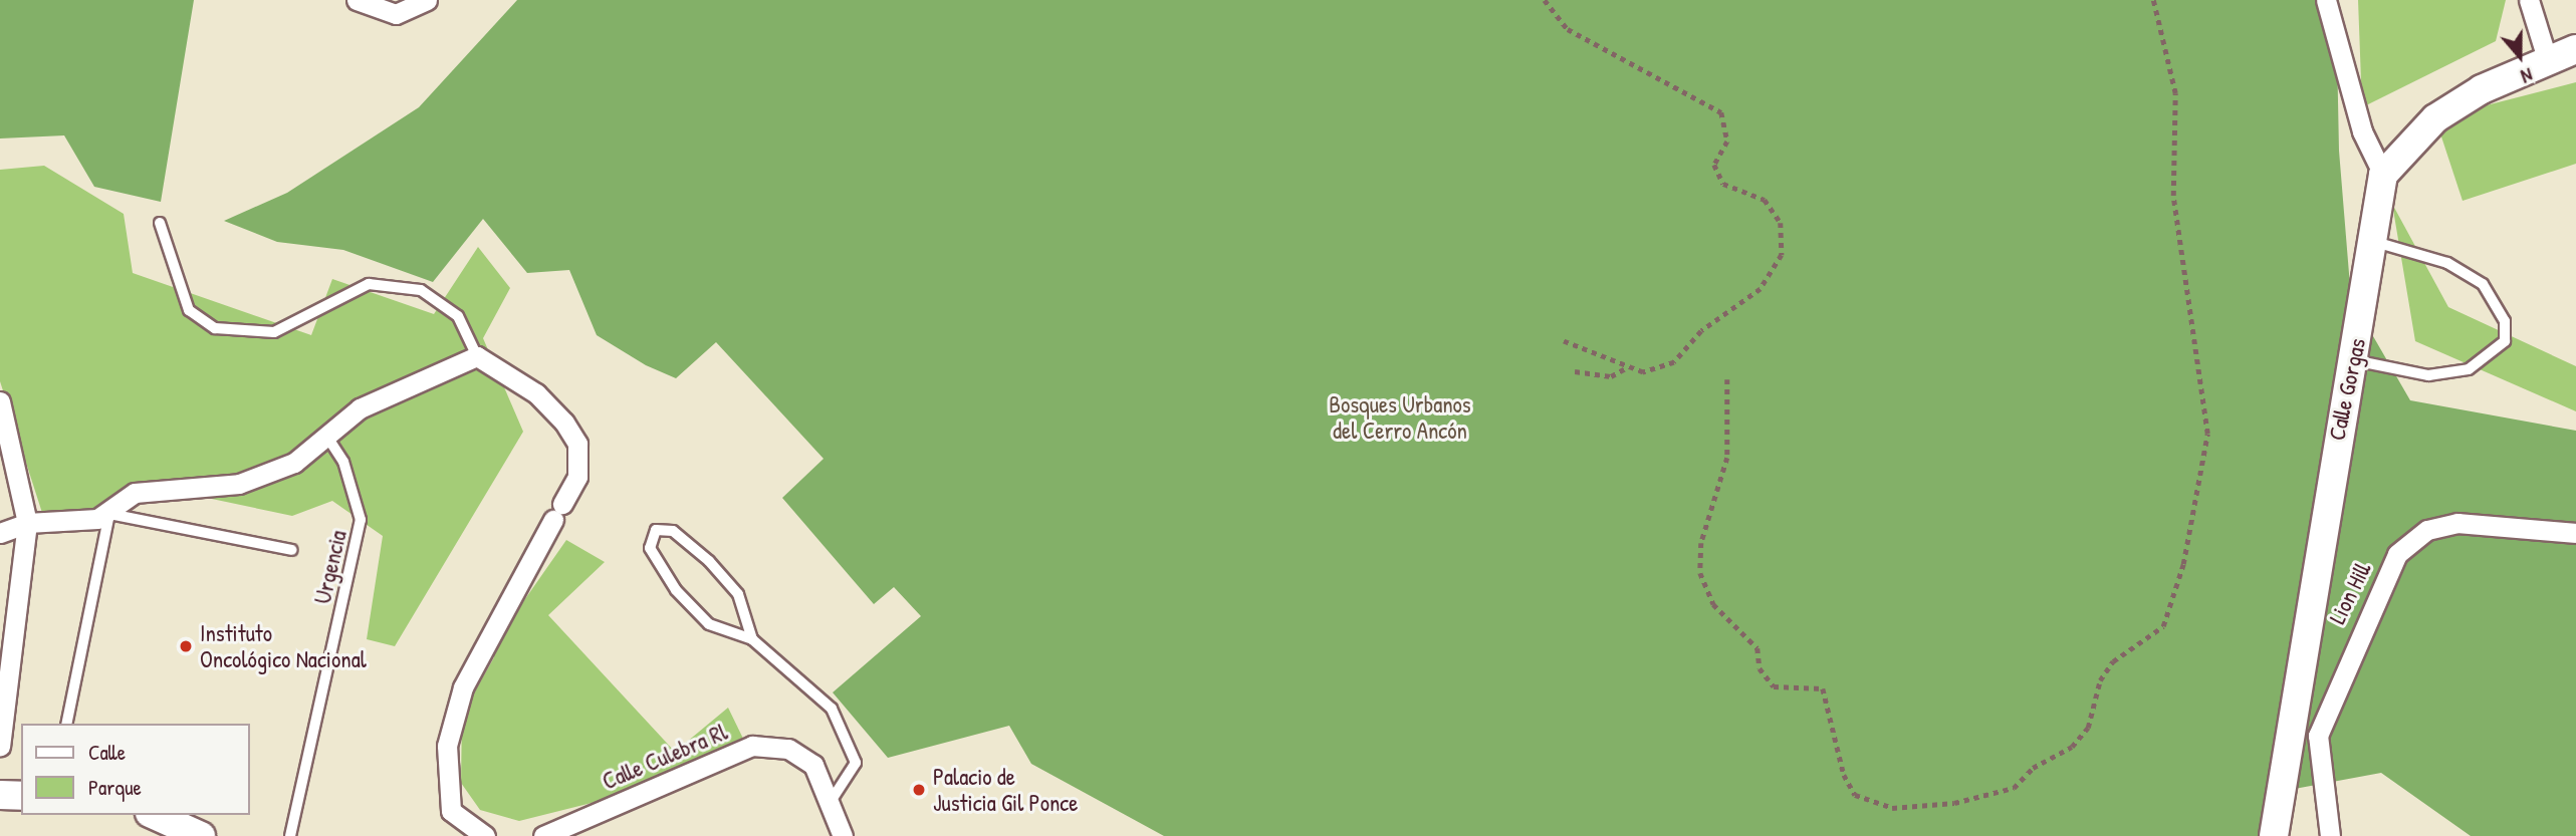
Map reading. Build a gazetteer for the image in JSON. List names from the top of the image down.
{
  "streets": {
    "street": ["Calle Gorgas", "Lion Hill", "Calle Culebra Rl"],
    "lane": ["Urgencia"]
  },
  "parks": ["Bosques Urbanos del Cerro Ancón"],
  "places": ["Instituto Oncológico Nacional", "Palacio de Justicia Gil Ponce"],
  "legend": ["Calle", "Parque"],
  "north": "bottom"
}
